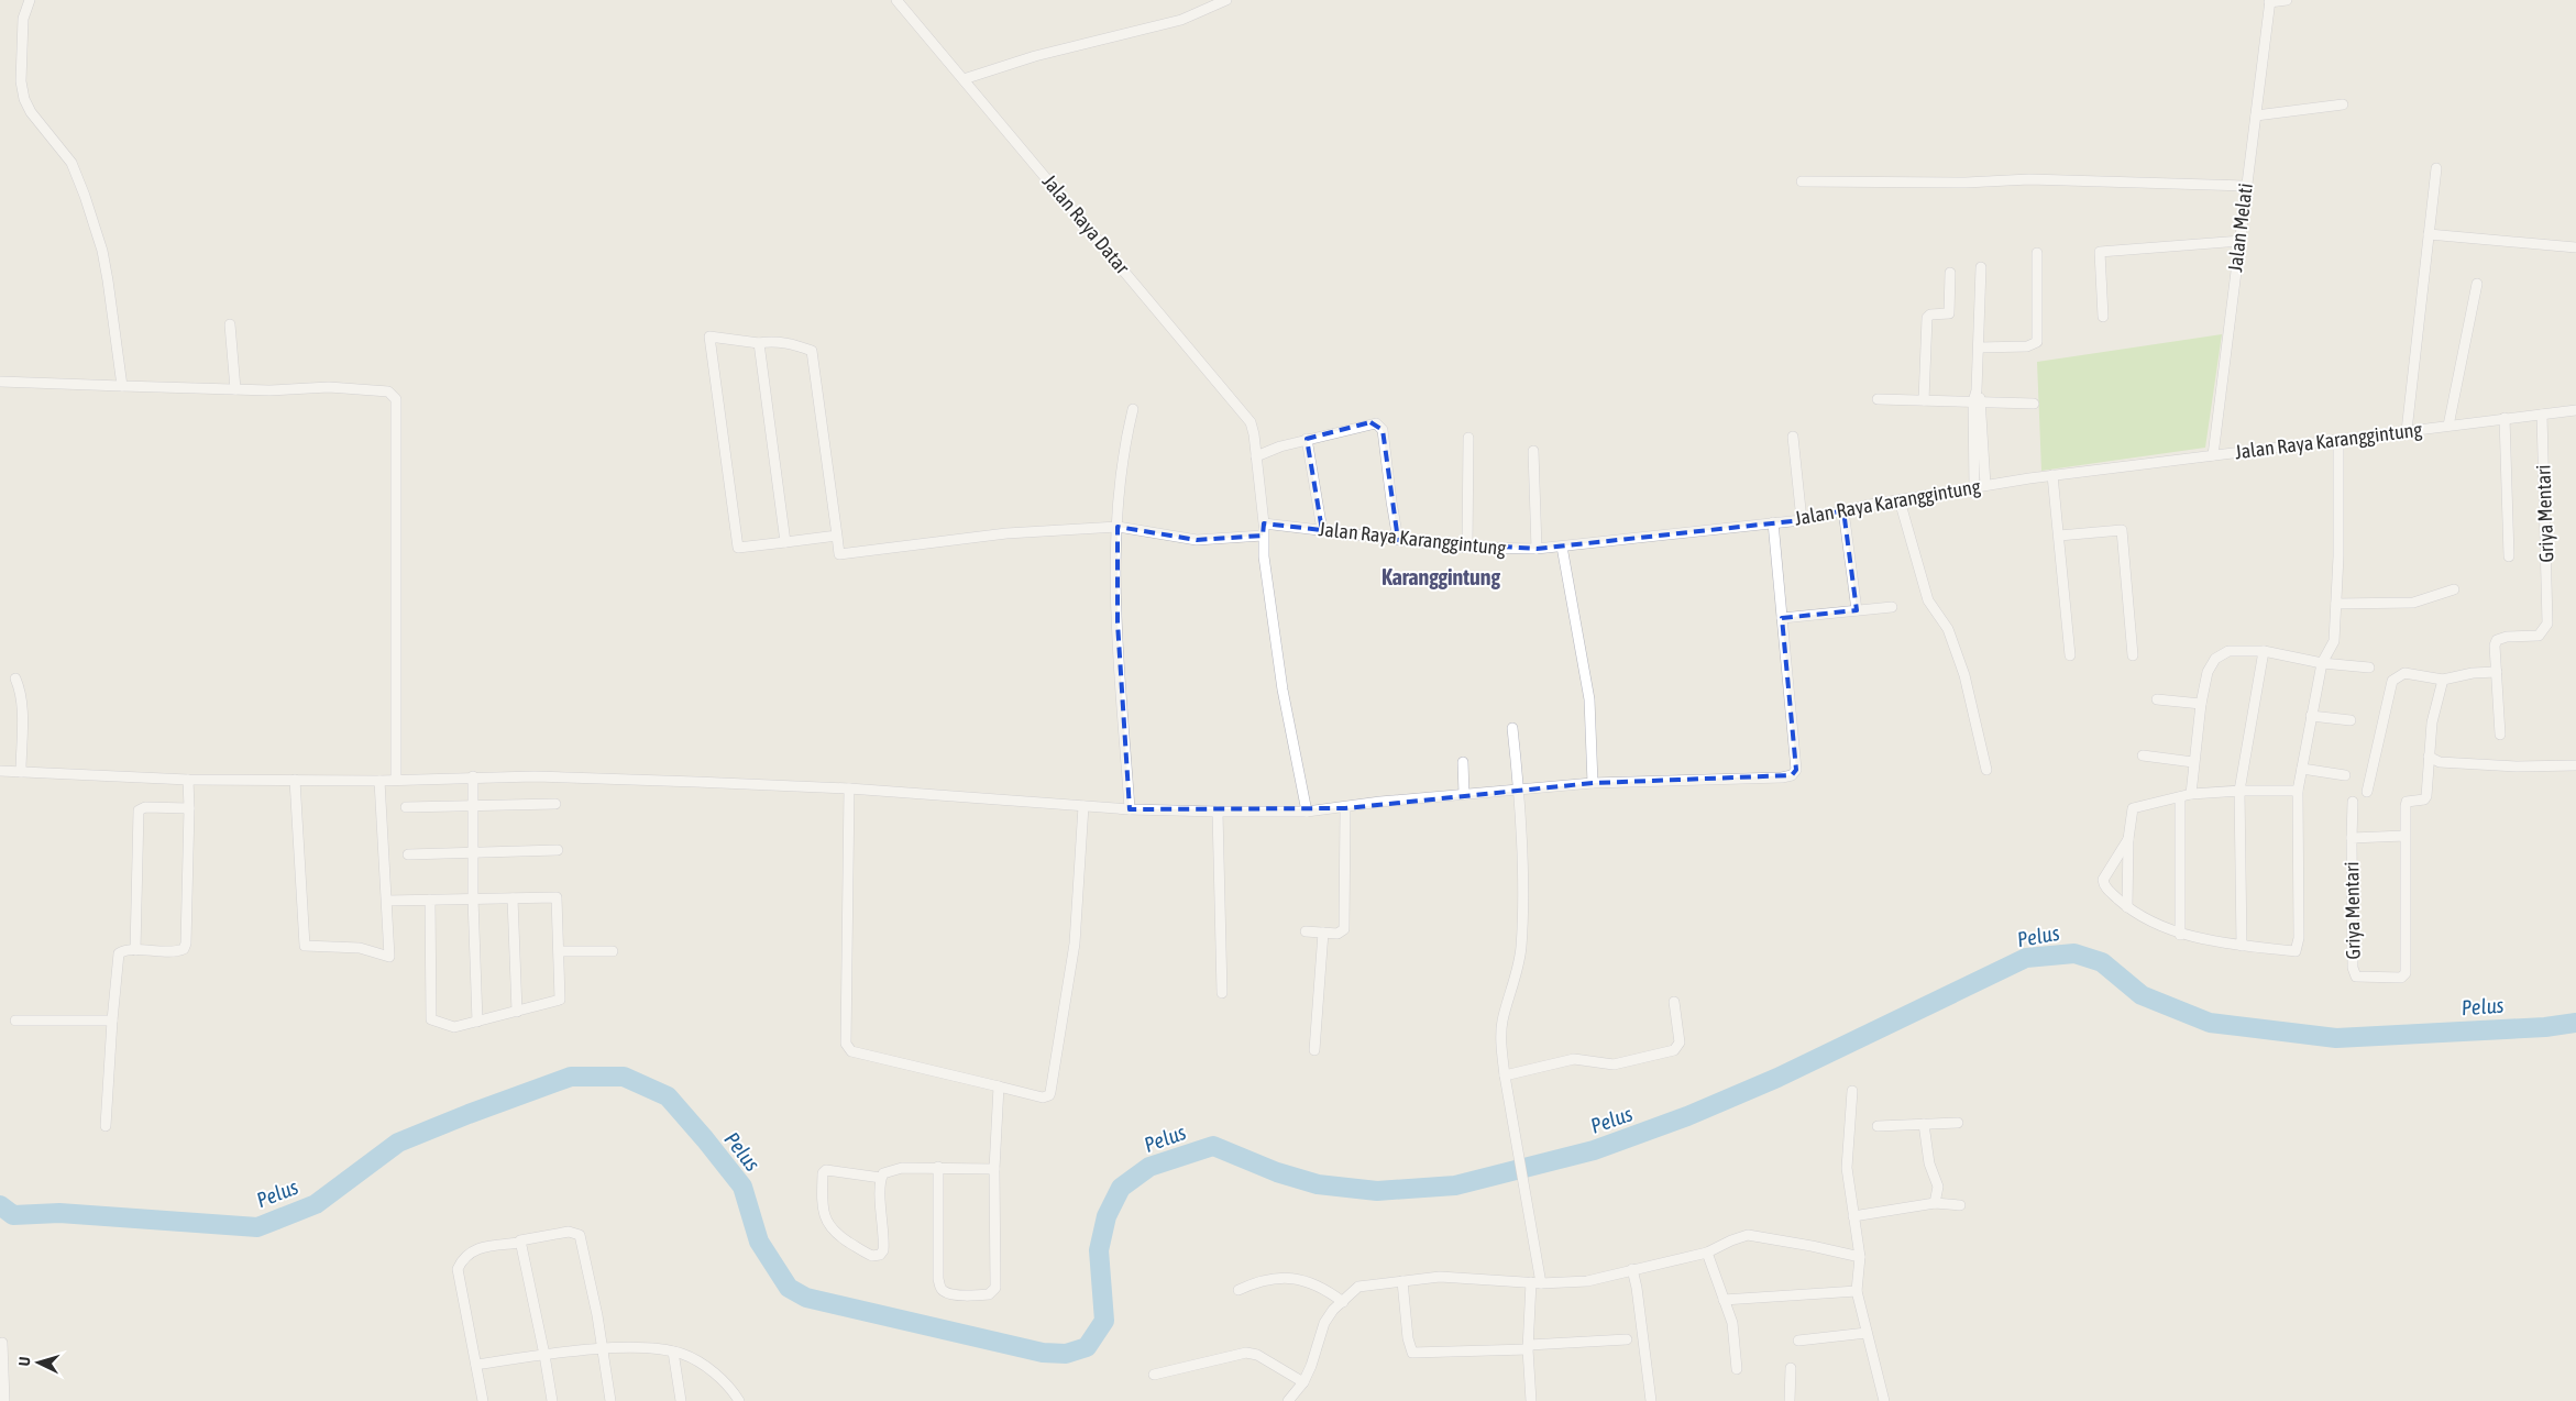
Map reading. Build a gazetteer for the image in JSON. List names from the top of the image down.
{
  "streets": {
    "street": [
      "Jalan Raya Datar",
      "Jalan Melati",
      "Jalan Raya Karanggintung",
      "Griya Mentari"
    ]
  },
  "crossings": [
    ["Jalan Melati", "Jalan Raya Karanggintung"],
    ["Jalan Raya Karanggintung", "Griya Mentari"]
  ],
  "districts": ["Karanggintung"],
  "water": ["Pelus"],
  "north": "left"
}
